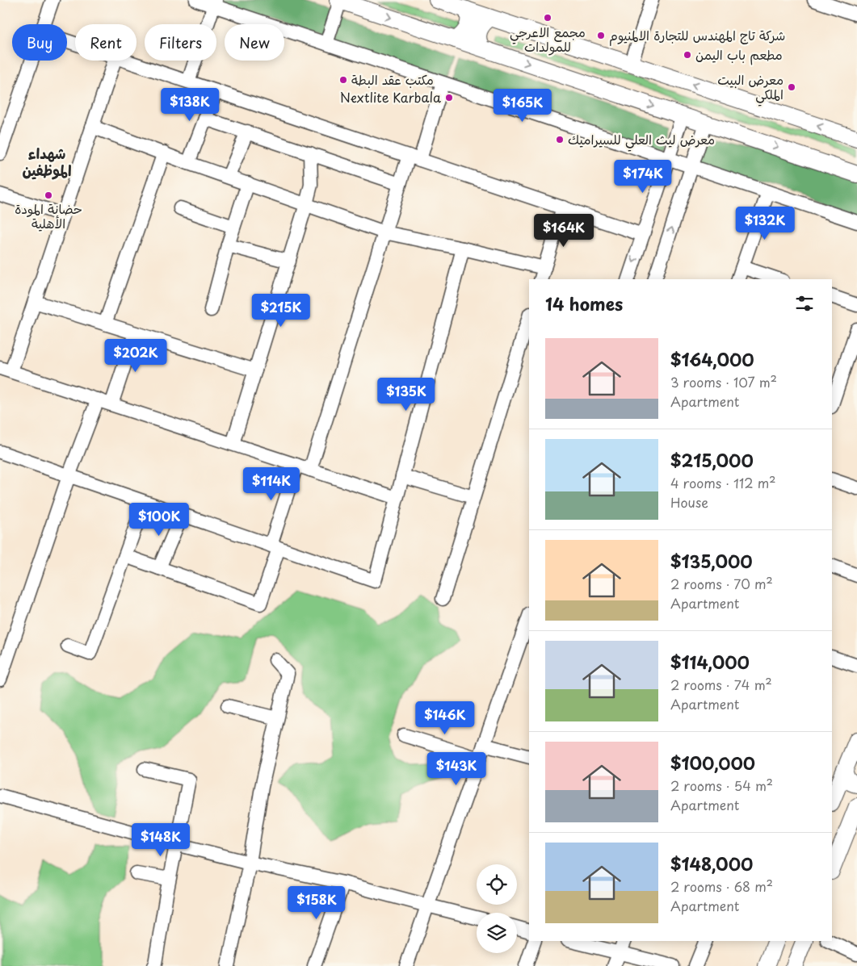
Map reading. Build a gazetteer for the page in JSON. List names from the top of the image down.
{
  "districts": ["شهداء الموظفين"],
  "places": [
    "مجمع الاعرجي للمولدات",
    "شركة تاج المهندس للتجارة الالمنيوم",
    "مطعم باب اليمن",
    "مكتب عقد البطة",
    "معرض البيت الملكي",
    "Nextlite Karbala",
    "معرض ليث العلي للسيراميك",
    "حضانة المودة الأهلية"
  ],
  "page": {
    "chip": [
      "Buy",
      "Rent",
      "Filters",
      "New"
    ],
    "price": [
      "$138K",
      "$165K",
      "$174K",
      "$132K",
      "$164K",
      "$215K",
      "$202K",
      "$135K",
      "$114K",
      "$100K",
      "$146K",
      "$143K",
      "$148K",
      "$158K"
    ],
    "heading": "14 homes",
    "list": [
      {
        "name": "$164,000",
        "note": "3 rooms · 107 m² · Apartment"
      },
      {
        "name": "$215,000",
        "note": "4 rooms · 112 m² · House"
      },
      {
        "name": "$135,000",
        "note": "2 rooms · 70 m² · Apartment"
      },
      {
        "name": "$114,000",
        "note": "2 rooms · 74 m² · Apartment"
      },
      {
        "name": "$100,000",
        "note": "2 rooms · 54 m² · Apartment"
      },
      {
        "name": "$148,000",
        "note": "2 rooms · 68 m² · Apartment"
      }
    ]
  }
}
